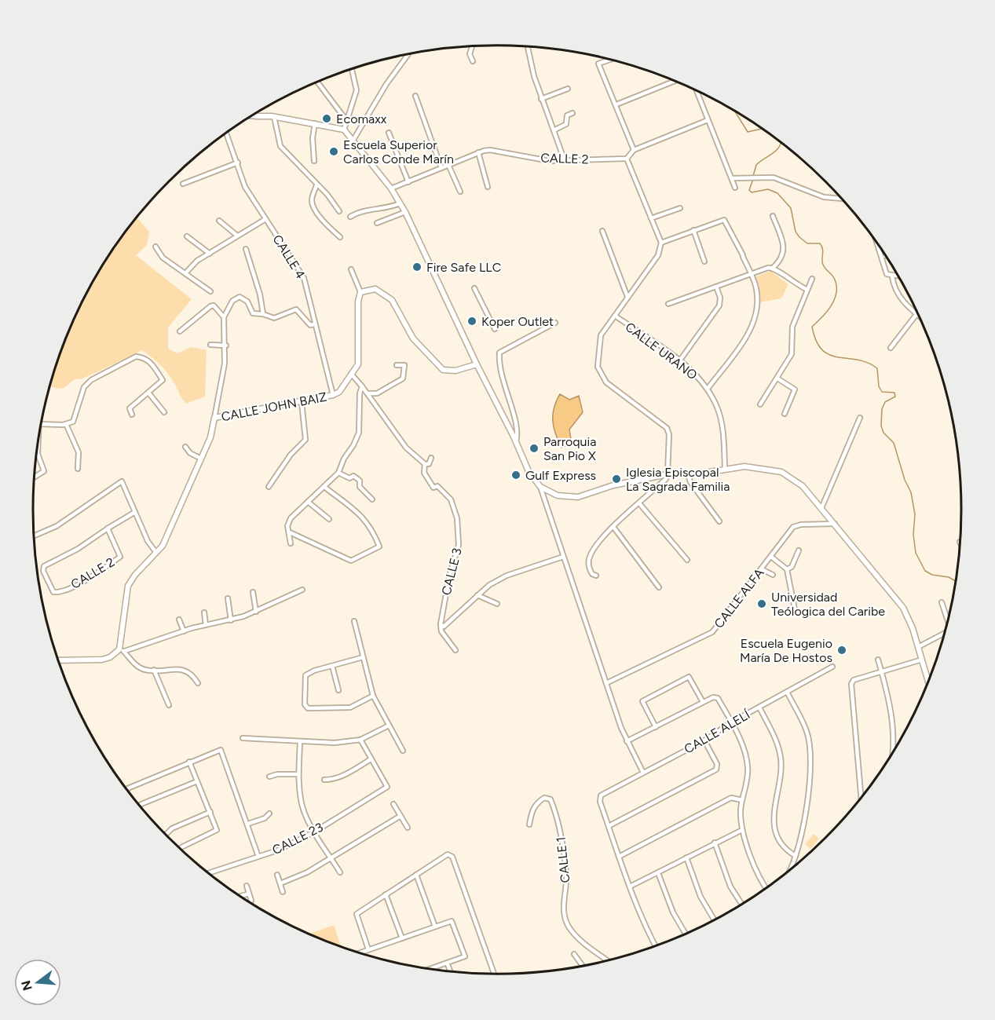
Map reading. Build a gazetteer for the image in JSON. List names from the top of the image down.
{
  "streets": {
    "street": [
      "CALLE 2",
      "CALLE 4",
      "CALLE URANO",
      "CALLE JOHN BAIZ",
      "CALLE 3",
      "CALLE ALFA",
      "CALLE ALELÍ",
      "CALLE 23",
      "CALLE 1"
    ]
  },
  "crossings": [
    ["CALLE 4", "CALLE JOHN BAIZ"]
  ],
  "places": [
    "Ecomaxx",
    "Escuela Superior Carlos Conde Marín",
    "Fire Safe LLC",
    "Koper Outlet",
    "Parroquia San Pio X",
    "Gulf Express",
    "Iglesia Episcopal La Sagrada Familia",
    "Universidad Teólogica del Caribe",
    "Escuela Eugenio María De Hostos"
  ],
  "north": "left"
}
